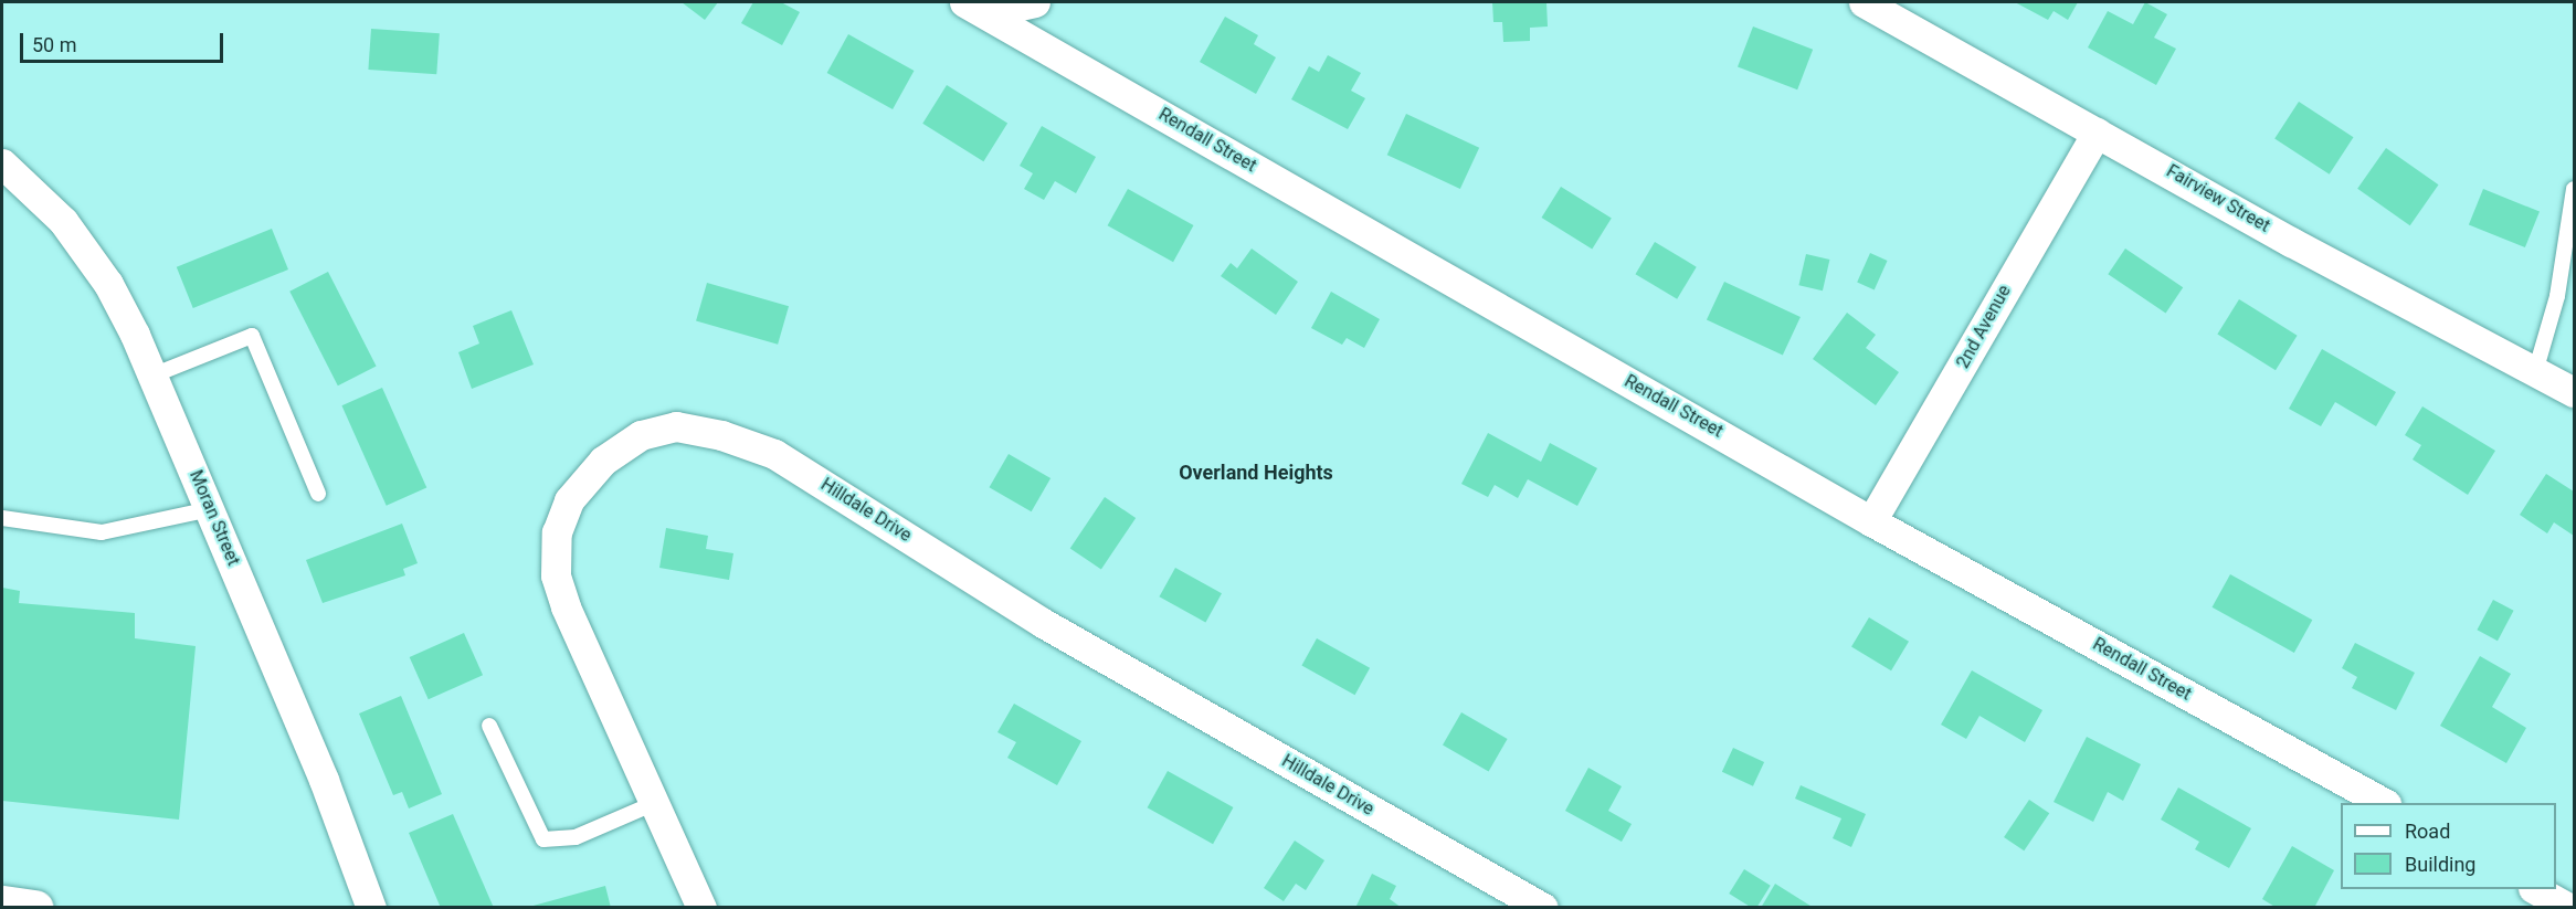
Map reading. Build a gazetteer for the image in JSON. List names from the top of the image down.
{
  "streets": {
    "street": [
      "Rendall Street",
      "Fairview Street",
      "2nd Avenue",
      "Hilldale Drive",
      "Moran Street"
    ]
  },
  "crossings": [
    ["Rendall Street", "2nd Avenue"],
    ["Fairview Street", "2nd Avenue"]
  ],
  "districts": ["Overland Heights"],
  "legend": ["Road", "Building"],
  "scale_bar": "50 m"
}
